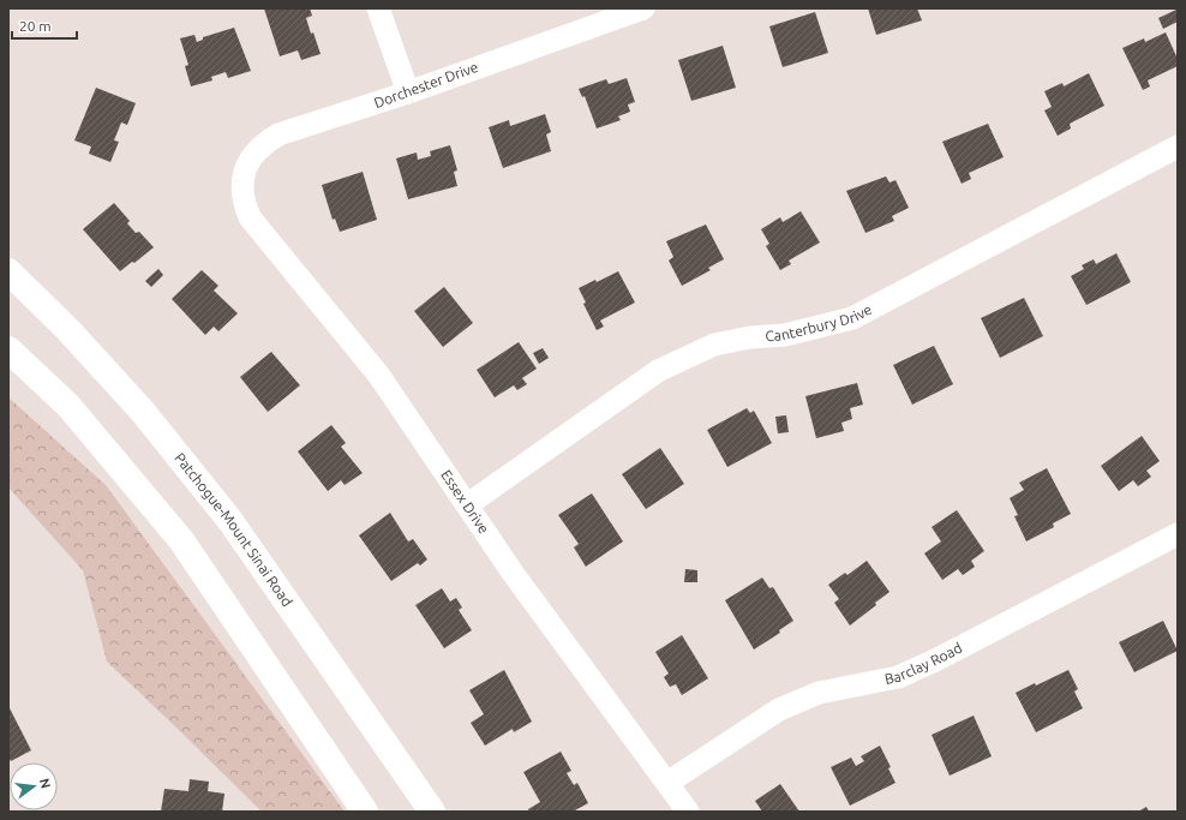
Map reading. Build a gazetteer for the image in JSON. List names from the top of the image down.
{
  "streets": {
    "highway": ["Patchogue-Mount Sinai Road"],
    "street": [
      "Dorchester Drive",
      "Canterbury Drive",
      "Essex Drive",
      "Barclay Road"
    ]
  },
  "crossings": [
    ["Dorchester Drive", "Essex Drive"],
    ["Canterbury Drive", "Essex Drive"],
    ["Essex Drive", "Barclay Road"]
  ],
  "scale_bar": "20 m",
  "north": "right"
}
